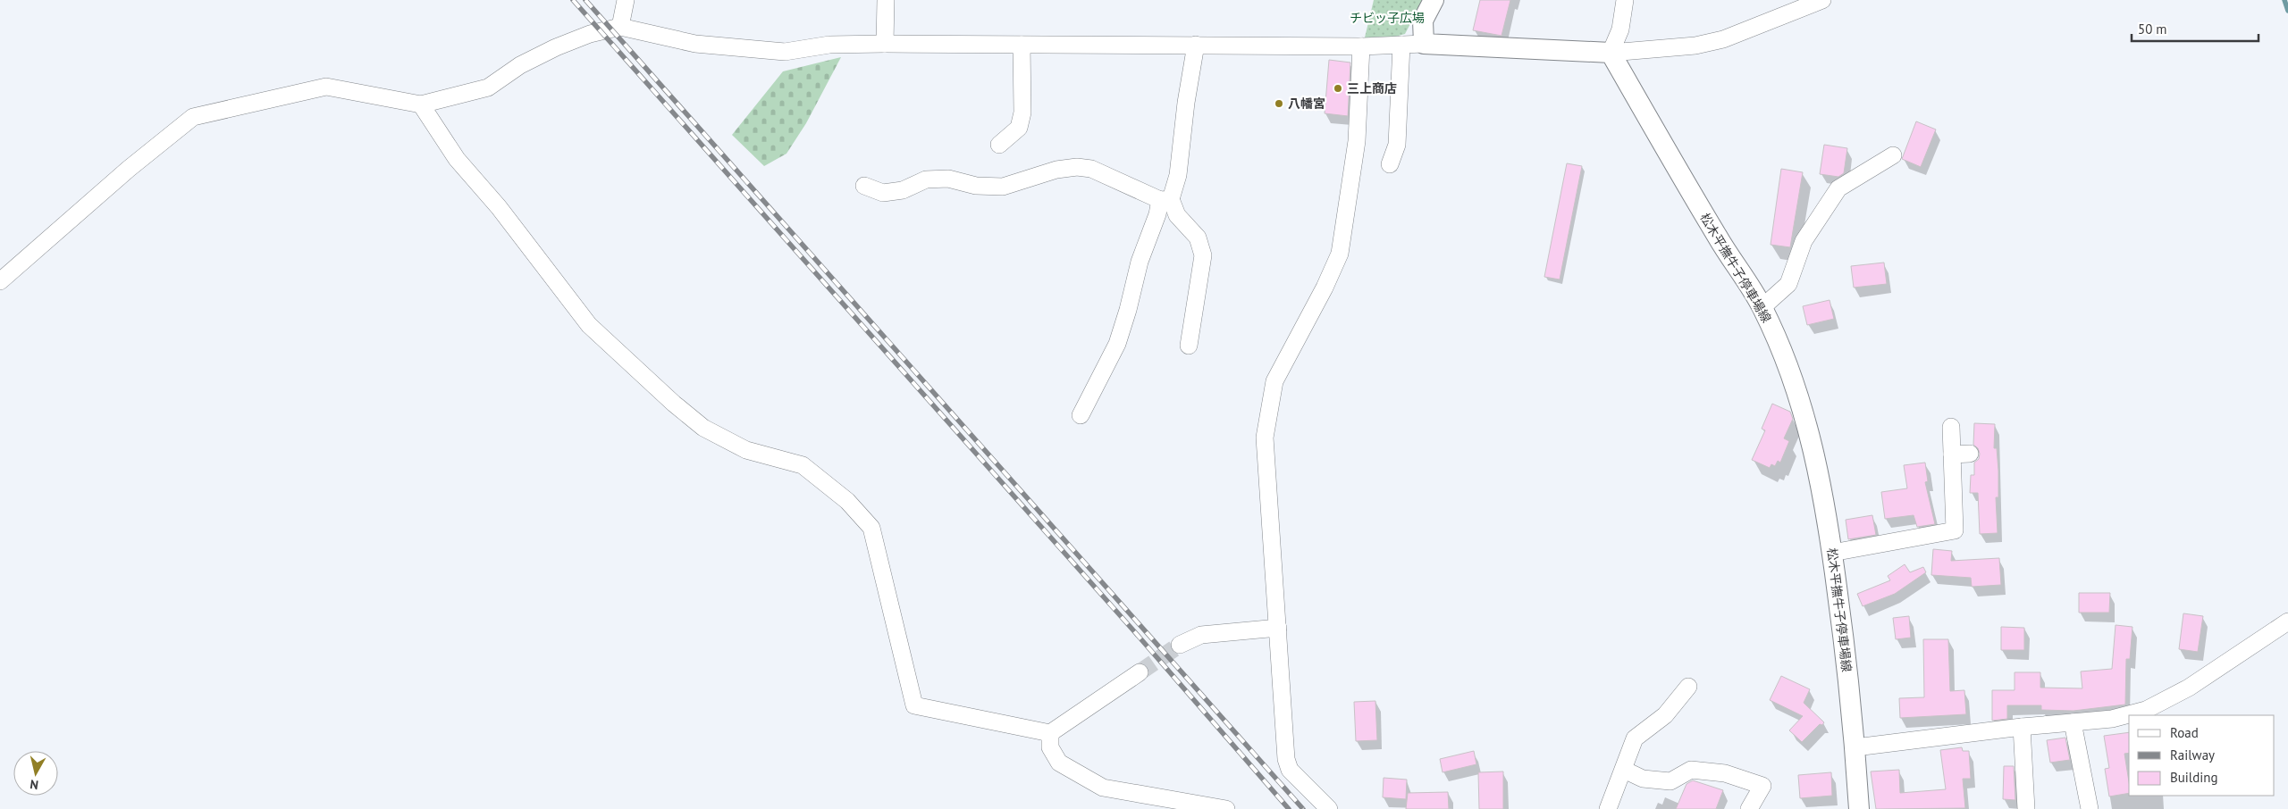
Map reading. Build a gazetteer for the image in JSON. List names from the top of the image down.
{
  "streets": {
    "main road": ["松木平撫牛子停車場線"]
  },
  "parks": ["チビッ子広場"],
  "places": ["三上商店", "八幡宮"],
  "legend": ["Road", "Railway", "Building"],
  "scale_bar": "50 m",
  "north": "bottom"
}
